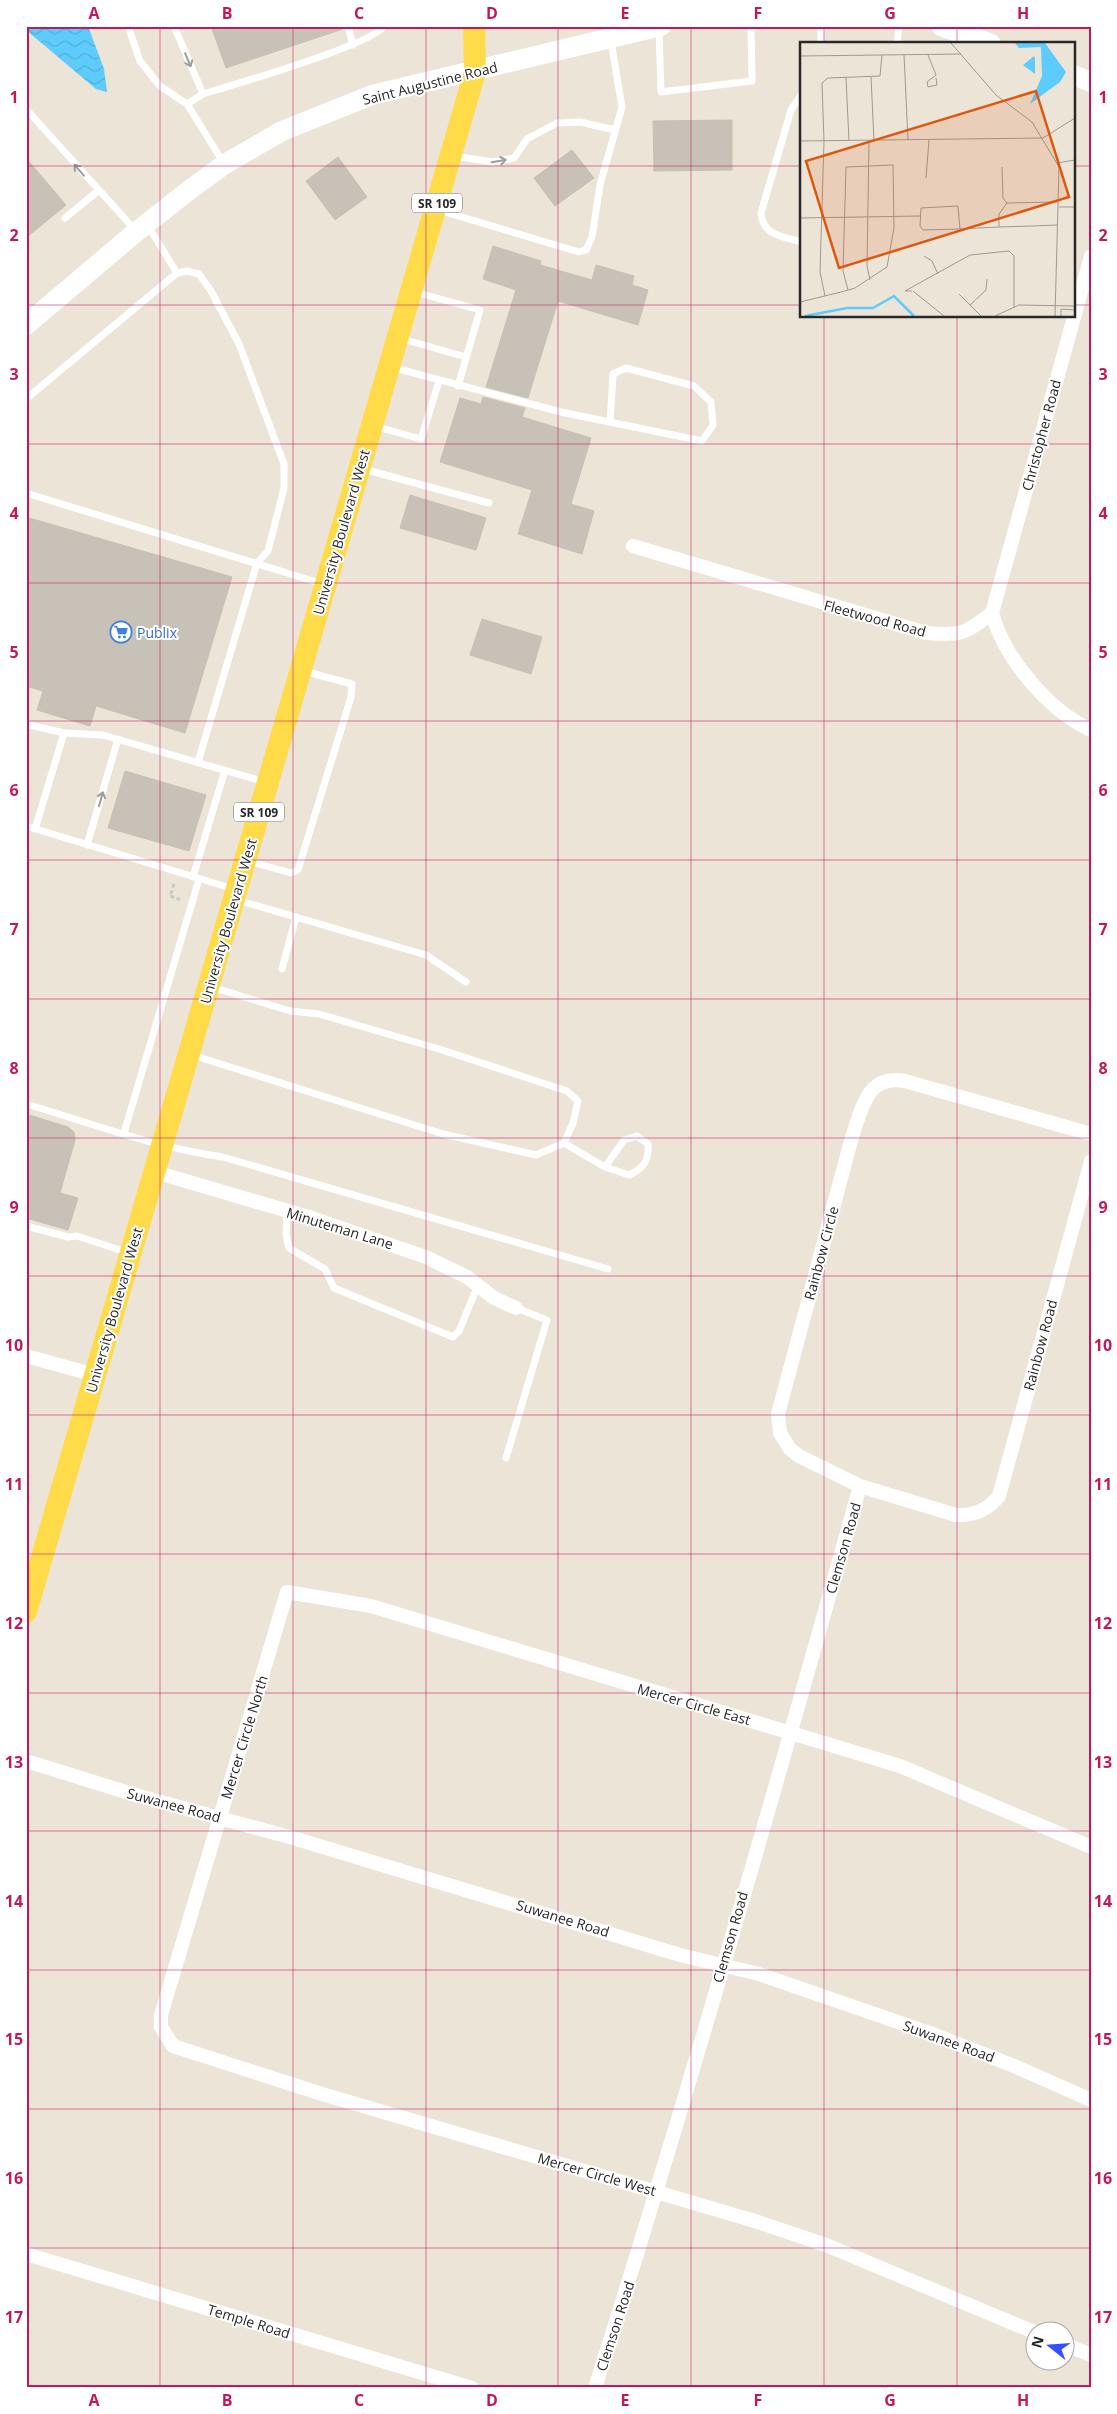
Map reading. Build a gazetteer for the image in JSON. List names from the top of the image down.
{
  "streets": {
    "main road": ["Saint Augustine Road", "SR 109", "University Boulevard West"],
    "street": [
      "Christopher Road",
      "Fleetwood Road",
      "Minuteman Lane",
      "Rainbow Circle",
      "Rainbow Road",
      "Clemson Road",
      "Mercer Circle East",
      "Mercer Circle North",
      "Suwanee Road",
      "Mercer Circle West",
      "Temple Road"
    ]
  },
  "crossings": [
    ["Saint Augustine Road", "University Boulevard West"],
    ["Christopher Road", "Fleetwood Road"],
    ["University Boulevard West", "Minuteman Lane"],
    ["Rainbow Circle", "Rainbow Road"],
    ["Rainbow Circle", "Clemson Road"],
    ["Clemson Road", "Mercer Circle East"],
    ["Clemson Road", "Suwanee Road"],
    ["Clemson Road", "Mercer Circle West"],
    ["Mercer Circle East", "Mercer Circle North"],
    ["Mercer Circle North", "Suwanee Road"],
    ["Mercer Circle North", "Mercer Circle West"]
  ],
  "places": {
    "supermarket": ["Publix"]
  },
  "north": "left",
  "grid": {
    "columns": [
      "A",
      "B",
      "C",
      "D",
      "E",
      "F",
      "G",
      "H"
    ],
    "rows": [
      "1",
      "2",
      "3",
      "4",
      "5",
      "6",
      "7",
      "8",
      "9",
      "10",
      "11",
      "12",
      "13",
      "14",
      "15",
      "16",
      "17"
    ]
  }
}
